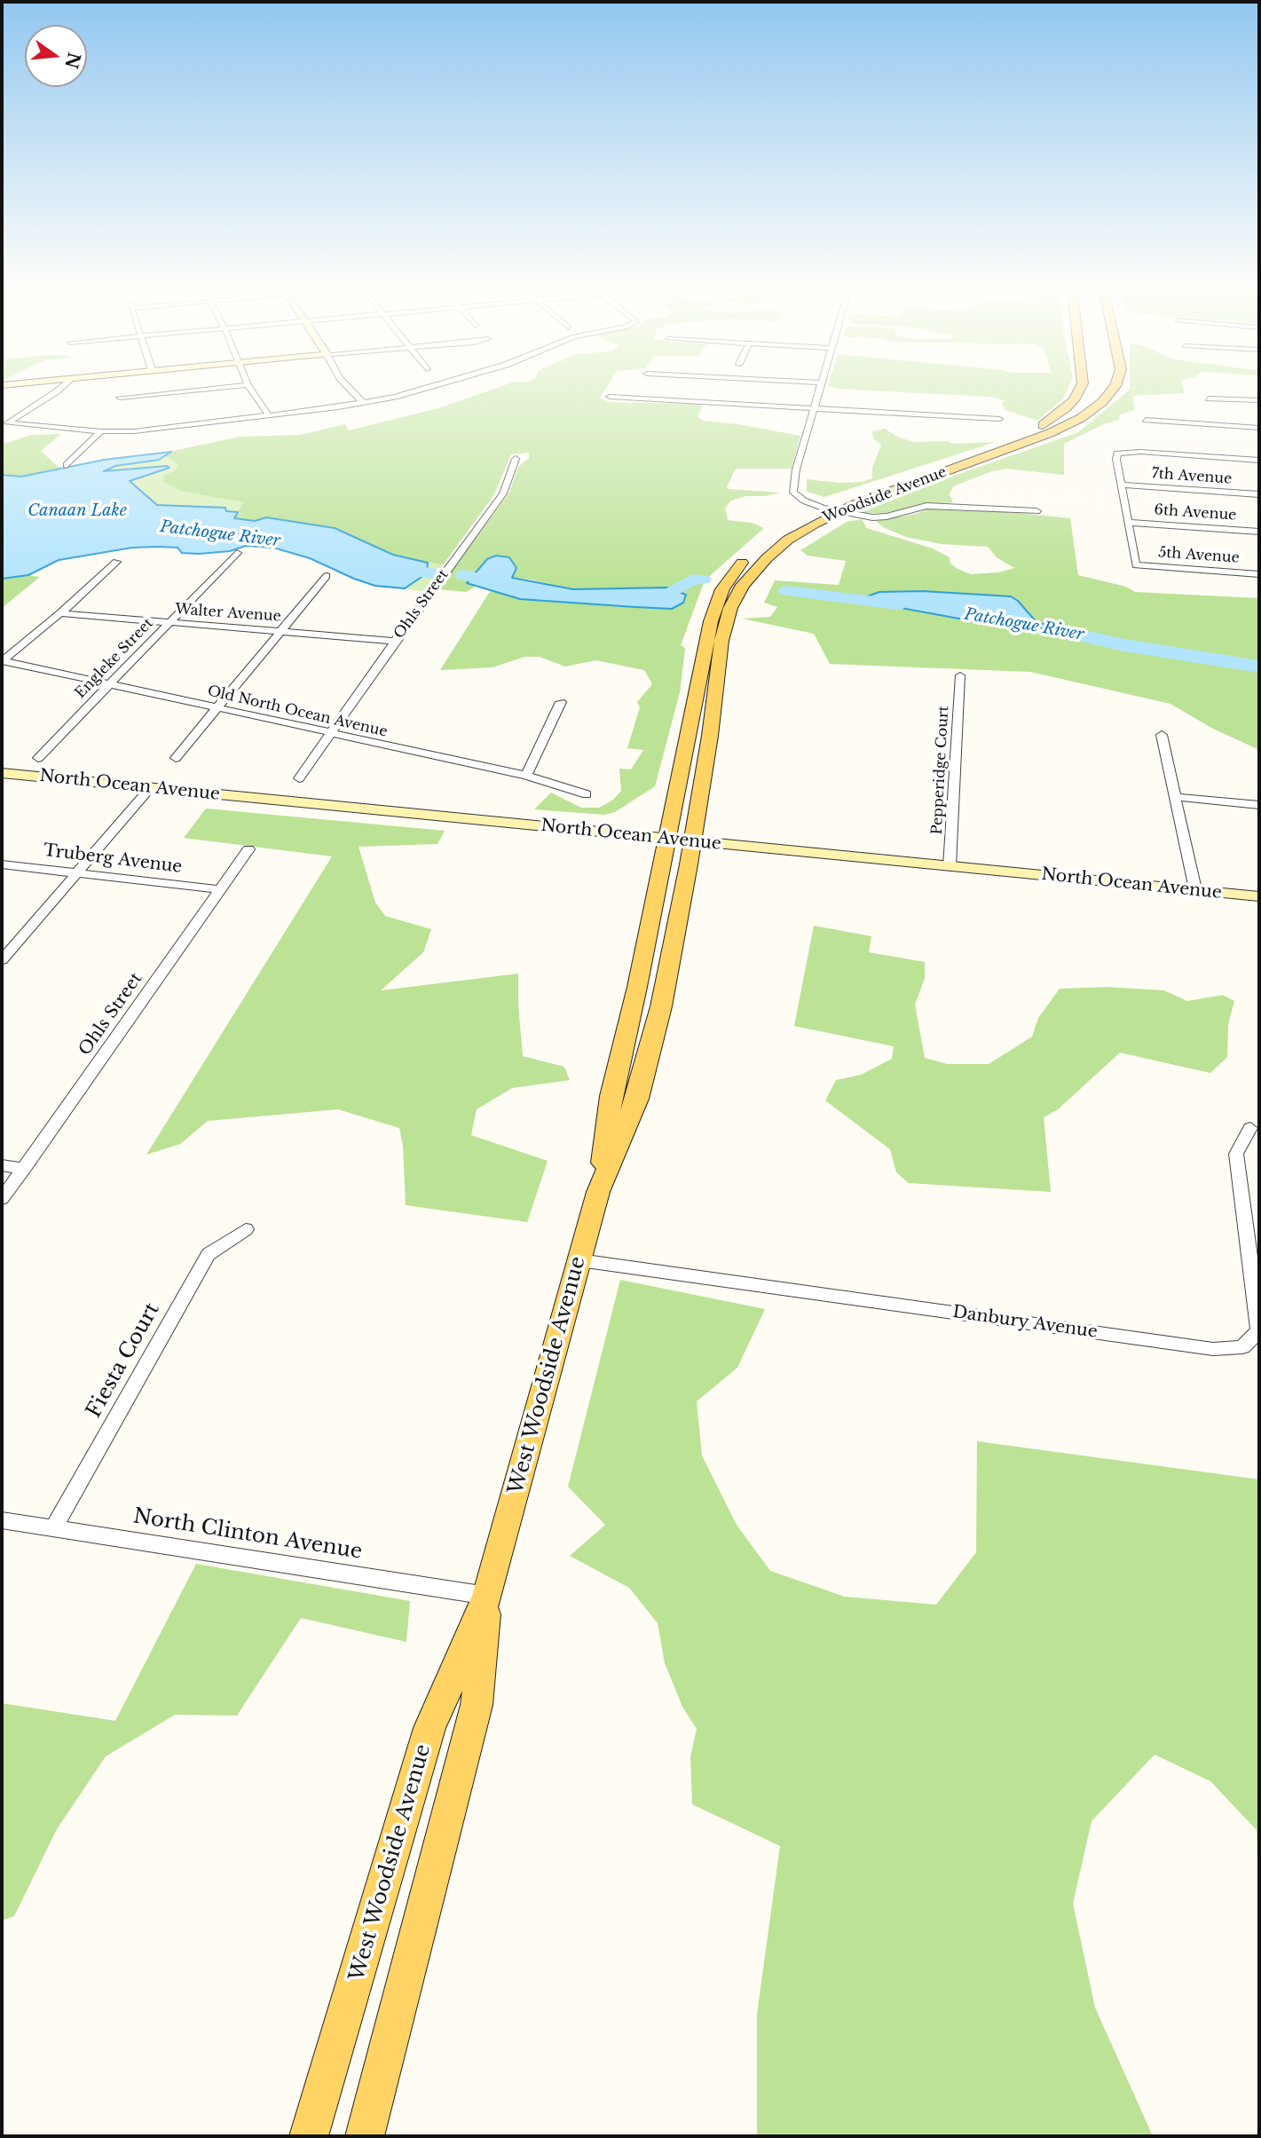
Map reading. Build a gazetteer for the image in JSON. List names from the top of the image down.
{
  "streets": {
    "main road": ["Woodside Avenue", "North Ocean Avenue", "West Woodside Avenue"],
    "street": [
      "7th Avenue",
      "6th Avenue",
      "5th Avenue",
      "Ohls Street",
      "Walter Avenue",
      "Engleke Street",
      "Old North Ocean Avenue",
      "Pepperidge Court",
      "Truberg Avenue",
      "Danbury Avenue",
      "Fiesta Court",
      "North Clinton Avenue"
    ]
  },
  "crossings": [
    ["Woodside Avenue", "North Ocean Avenue"],
    ["Woodside Avenue", "West Woodside Avenue"],
    ["6th Avenue", "5th Avenue"],
    ["Ohls Street", "Walter Avenue"],
    ["Ohls Street", "Old North Ocean Avenue"],
    ["Ohls Street", "Truberg Avenue"],
    ["Walter Avenue", "Engleke Street"],
    ["Engleke Street", "Old North Ocean Avenue"],
    ["Pepperidge Court", "North Ocean Avenue"],
    ["North Ocean Avenue", "West Woodside Avenue"],
    ["Danbury Avenue", "West Woodside Avenue"],
    ["Fiesta Court", "North Clinton Avenue"],
    ["West Woodside Avenue", "North Clinton Avenue"]
  ],
  "water": ["Canaan Lake", "Patchogue River"],
  "north": "right"
}
